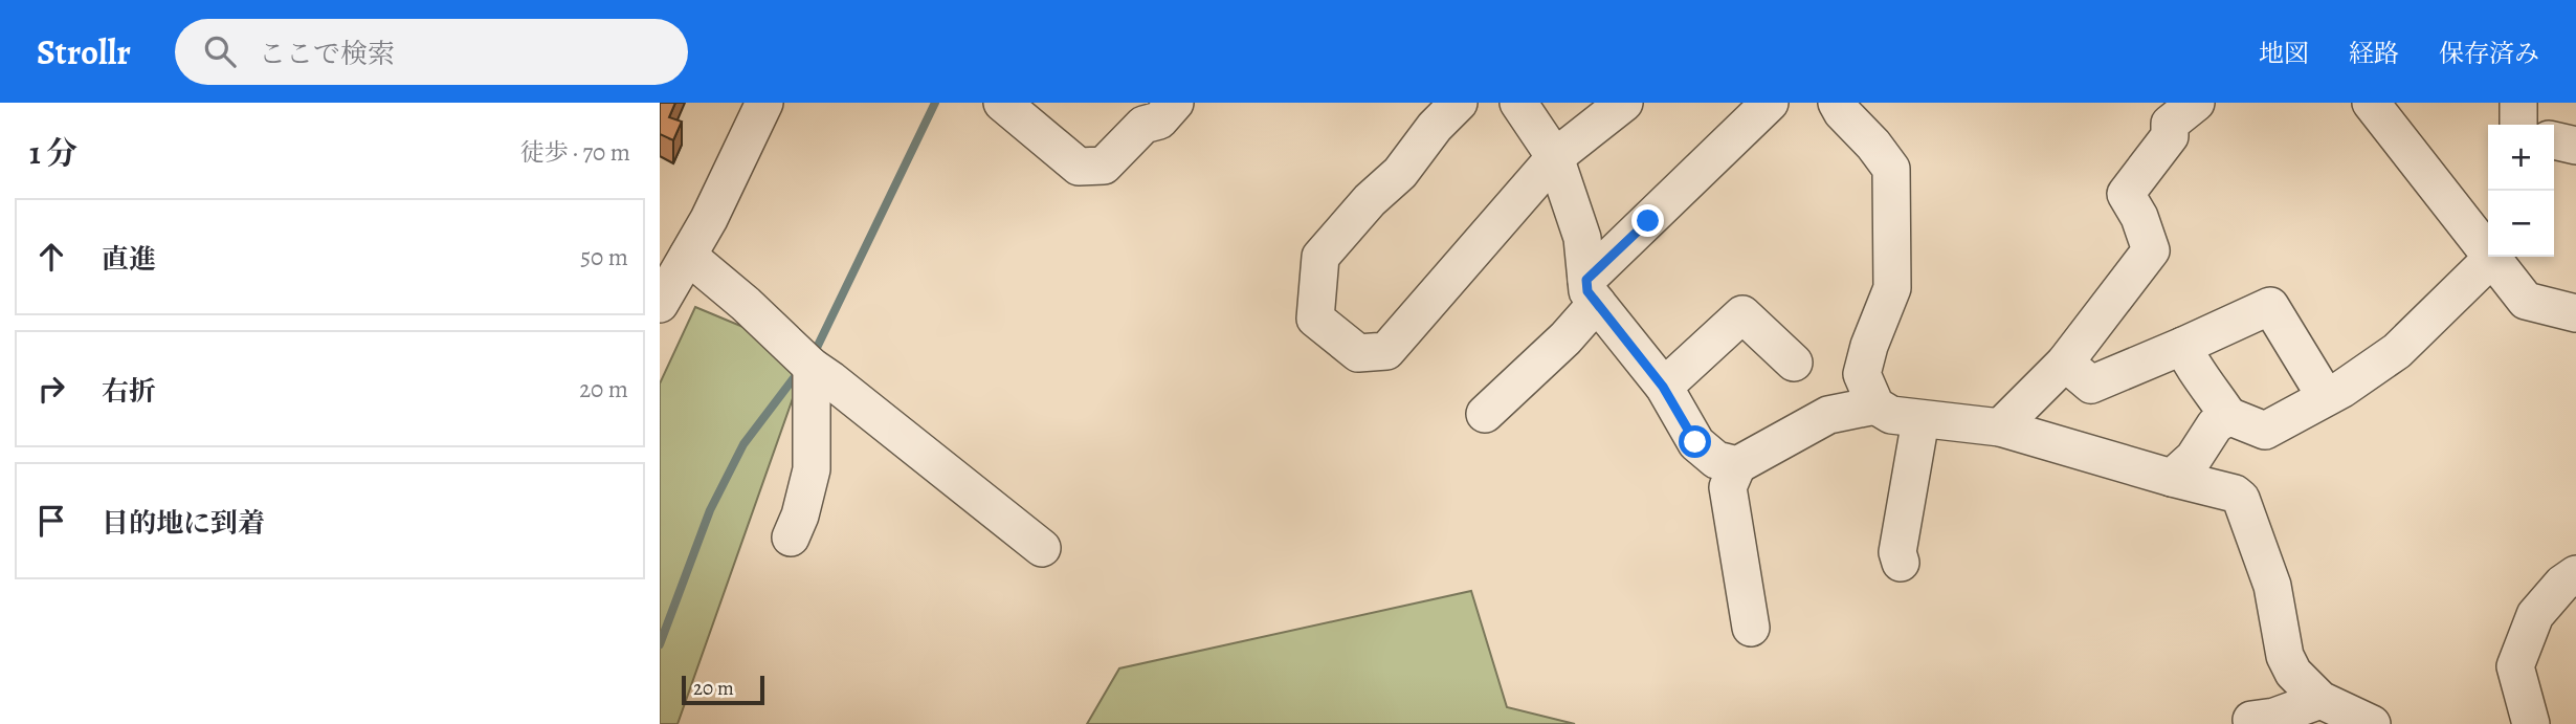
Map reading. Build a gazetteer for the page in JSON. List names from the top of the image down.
{
  "scale_bar": "20 m",
  "page": {
    "header": "Strollr",
    "search": "ここで検索",
    "nav": ["地図", "経路", "保存済み"],
    "heading": ["1 分", "徒歩 · 70 m"],
    "map_buttons": ["+", "−"],
    "list": [
      ["直進", "50 m"],
      ["右折", "20 m"],
      "目的地に到着"
    ],
    "scale": "20 m"
  }
}
